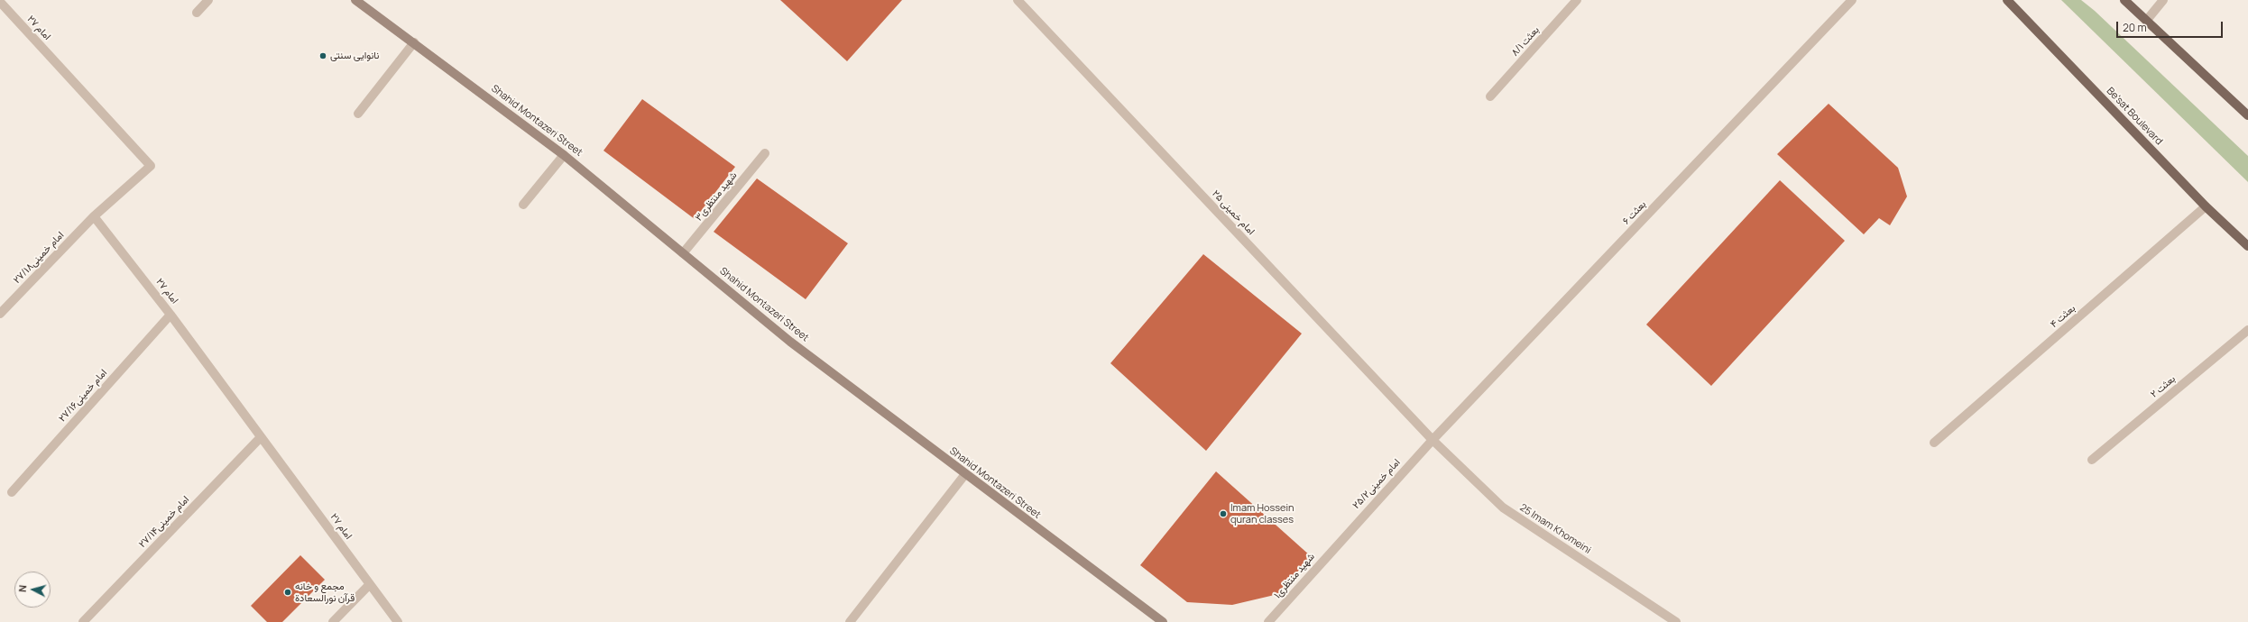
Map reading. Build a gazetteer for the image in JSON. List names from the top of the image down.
{
  "streets": {
    "main road": ["Be'sat Boulevard"],
    "street": [
      "امام ۲۷",
      "بعثت ۸/۱",
      "Shahid Montazeri Street",
      "شهید منتظری۳",
      "امام خمینی ۲۵",
      "بعثت ۶",
      "امام خمینی۲۷/۱۸",
      "بعثت ۴",
      "بعثت ۲",
      "امام خمینی۲۷/۱۶",
      "امام خمینی۲۵/۲",
      "امام خمینی۲۷/۱۴",
      "25 Imam Khomeini",
      "شهید منتظری۱"
    ]
  },
  "crossings": [
    ["امام ۲۷", "امام خمینی۲۷/۱۸"],
    ["امام ۲۷", "امام خمینی۲۷/۱۶"],
    ["امام ۲۷", "امام خمینی۲۷/۱۴"],
    ["Be'sat Boulevard", "بعثت ۴"],
    ["Shahid Montazeri Street", "شهید منتظری۳"],
    ["امام خمینی ۲۵", "بعثت ۶"],
    ["امام خمینی ۲۵", "امام خمینی۲۵/۲"],
    ["امام خمینی ۲۵", "25 Imam Khomeini"],
    ["بعثت ۶", "امام خمینی۲۵/۲"],
    ["بعثت ۶", "25 Imam Khomeini"],
    ["امام خمینی۲۵/۲", "25 Imam Khomeini"],
    ["امام خمینی۲۵/۲", "شهید منتظری۱"]
  ],
  "places": ["نانوایی سنتی", "Imam Hossein quran classes", "مجمع و خانه قرآن نورالسعادة"],
  "scale_bar": "20 m",
  "north": "left"
}
